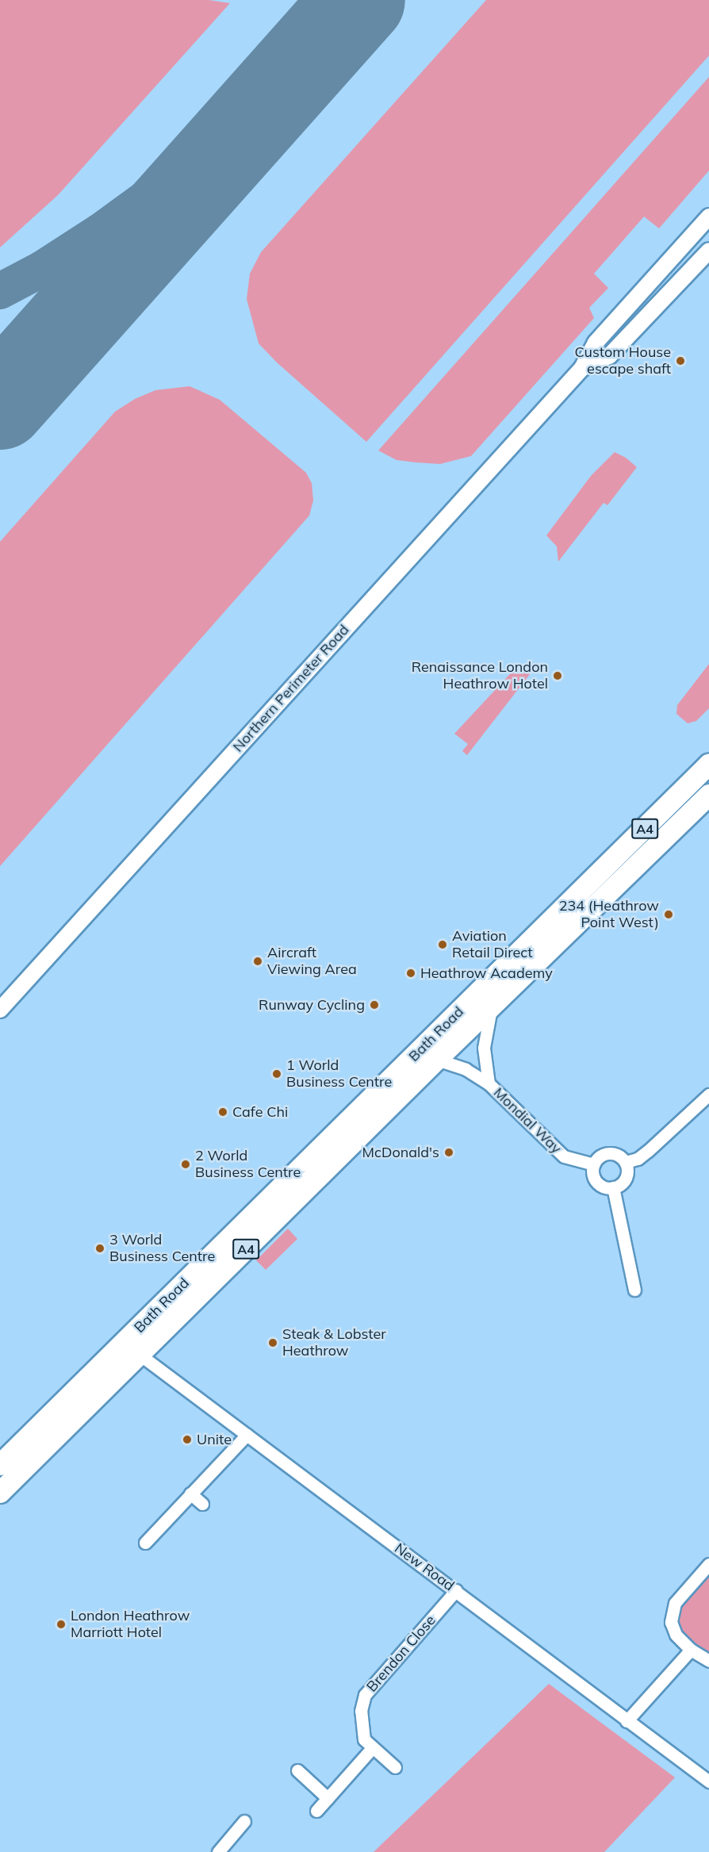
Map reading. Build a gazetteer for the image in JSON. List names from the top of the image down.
{
  "streets": {
    "highway": ["A4", "Bath Road"],
    "street": [
      "Northern Perimeter Road",
      "Mondial Way",
      "New Road",
      "Brendon Close"
    ]
  },
  "crossings": [
    ["Bath Road", "Mondial Way"],
    ["Bath Road", "New Road"],
    ["New Road", "Brendon Close"]
  ],
  "places": [
    "Custom House escape shaft",
    "Renaissance London Heathrow Hotel",
    "234 (Heathrow Point West)",
    "Aviation Retail Direct",
    "Aircraft Viewing Area",
    "Heathrow Academy",
    "Runway Cycling",
    "1 World Business Centre",
    "Cafe Chi",
    "McDonald's",
    "2 World Business Centre",
    "3 World Business Centre",
    "Steak & Lobster Heathrow",
    "Unite",
    "London Heathrow Marriott Hotel"
  ]
}
